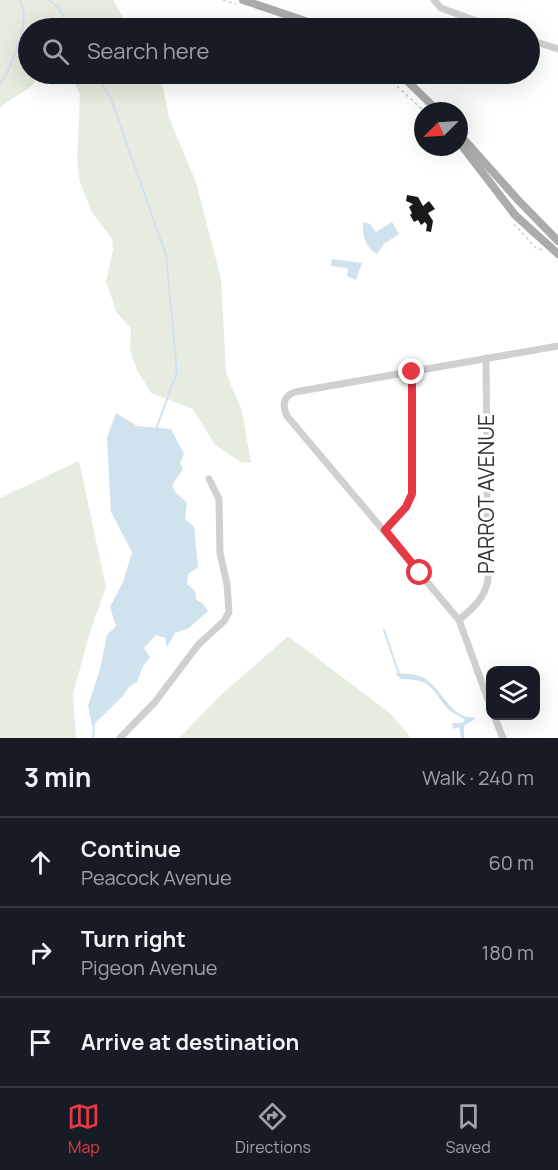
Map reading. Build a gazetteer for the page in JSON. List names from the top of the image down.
{
  "streets": {
    "street": ["PARROT AVENUE"]
  },
  "north": "bottom left",
  "page": {
    "search": "Search here",
    "heading": ["3 min", "Walk · 240 m"],
    "list": [
      ["Continue", "Peacock Avenue", "60 m"],
      ["Turn right", "Pigeon Avenue", "180 m"],
      "Arrive at destination"
    ],
    "nav": ["Map", "Directions", "Saved"]
  }
}
